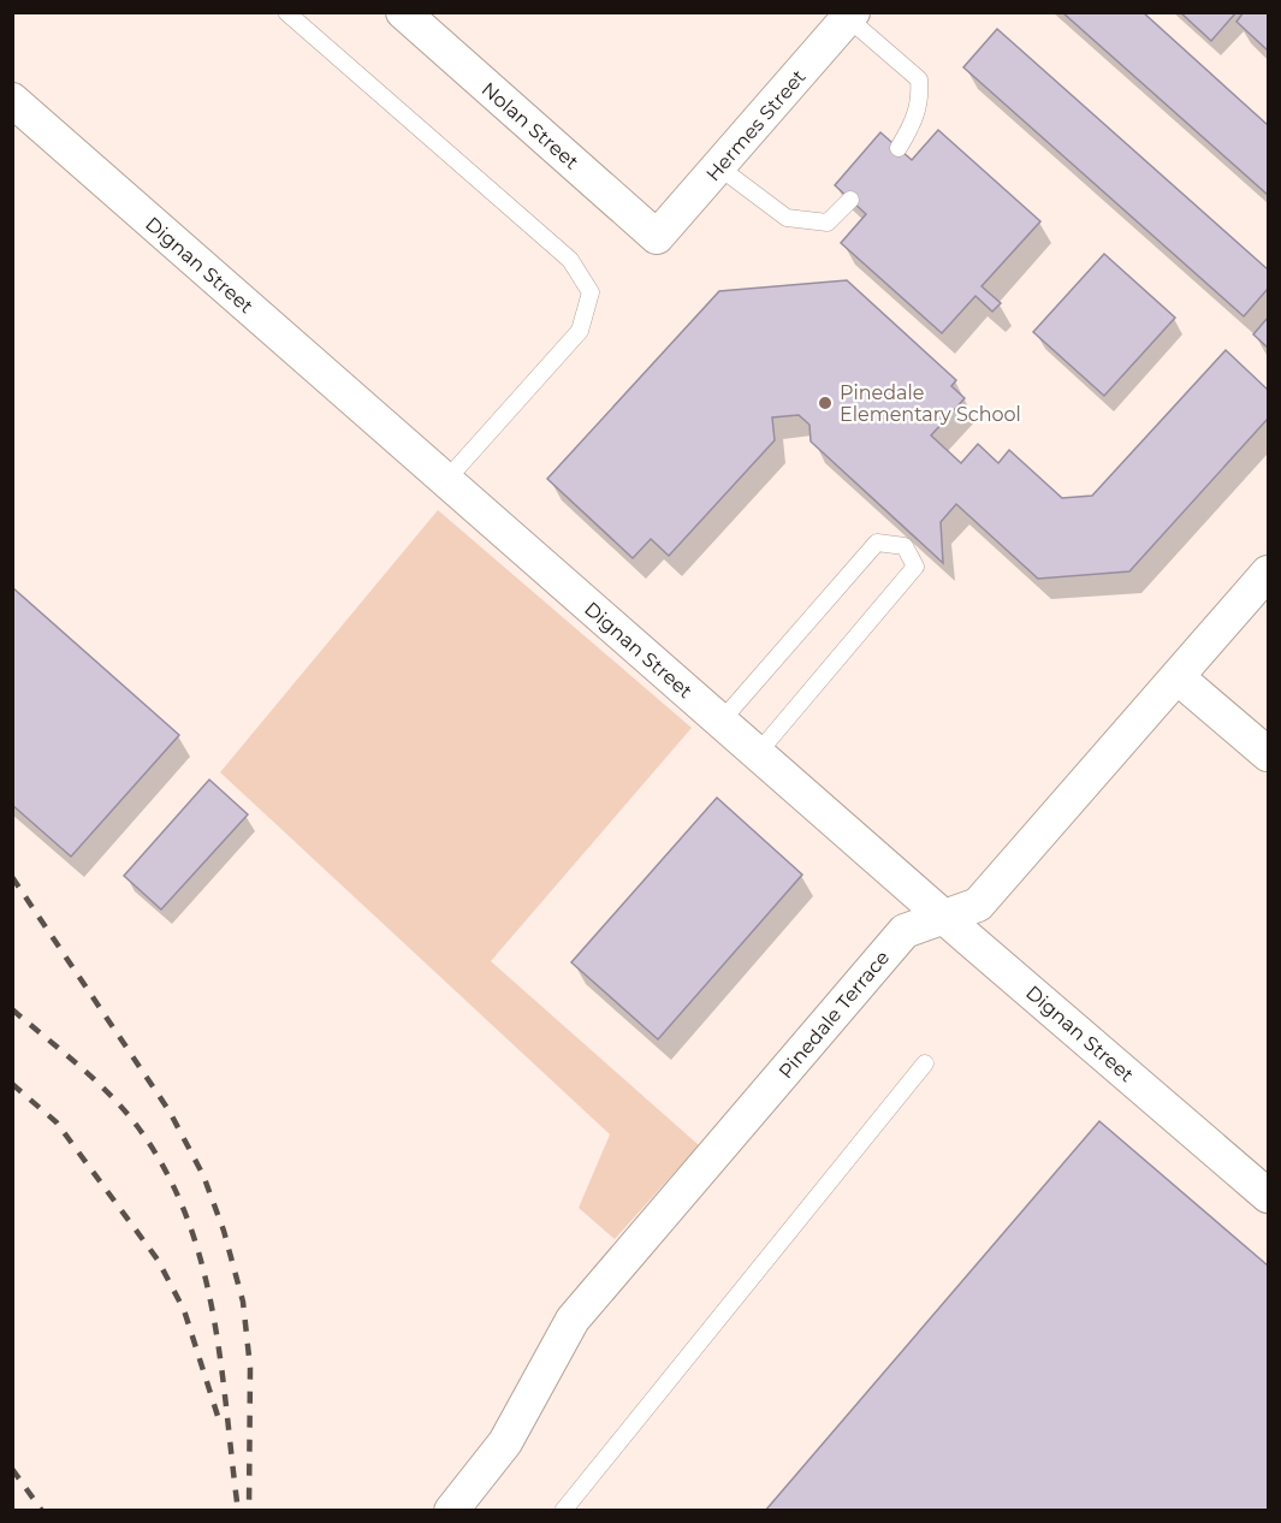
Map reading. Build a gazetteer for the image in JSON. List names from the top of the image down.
{
  "streets": {
    "street": [
      "Nolan Street",
      "Hermes Street",
      "Dignan Street",
      "Pinedale Terrace"
    ]
  },
  "crossings": [
    ["Nolan Street", "Hermes Street"],
    ["Dignan Street", "Pinedale Terrace"]
  ],
  "places": ["Pinedale Elementary School"]
}
